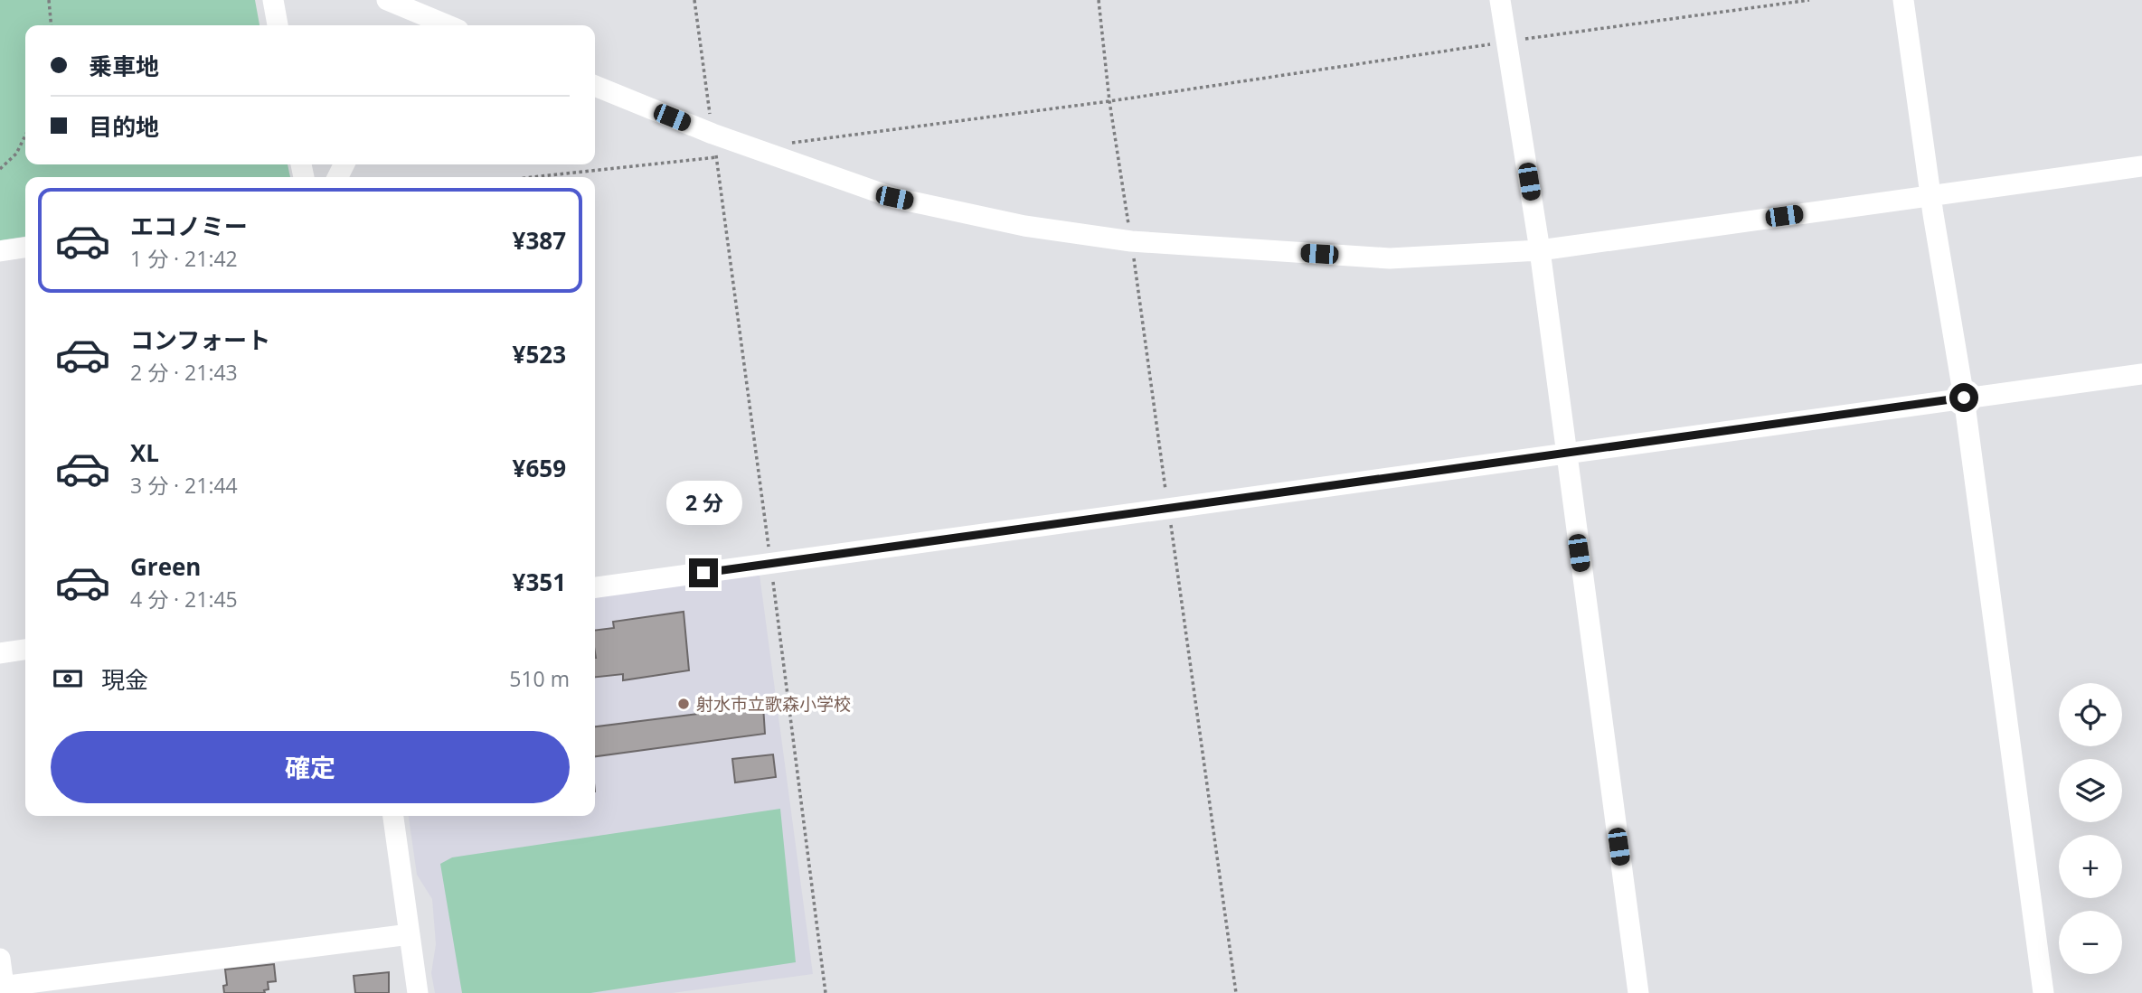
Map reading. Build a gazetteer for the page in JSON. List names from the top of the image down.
{
  "places": ["射水市立歌森小学校"],
  "page": {
    "banner": ["乗車地", "目的地"],
    "list": [
      {
        "name": "エコノミー",
        "note": "1 分 · 21:42",
        "value": "¥387"
      },
      {
        "name": "コンフォート",
        "note": "2 分 · 21:43",
        "value": "¥523"
      },
      {
        "name": "XL",
        "note": "3 分 · 21:44",
        "value": "¥659"
      },
      {
        "name": "Green",
        "note": "4 分 · 21:45",
        "value": "¥351"
      }
    ],
    "bubble": "2 分",
    "pay": ["現金", "510 m"],
    "map_buttons": ["+", "−"],
    "buttons": "確定"
  }
}
